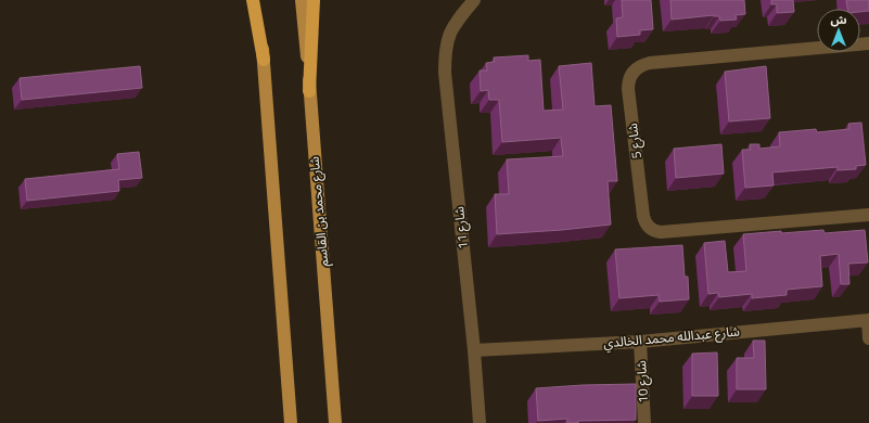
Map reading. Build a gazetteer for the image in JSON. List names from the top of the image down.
{
  "streets": {
    "main road": ["شارع محمد بن القاسم"],
    "street": [
      "شارع 5",
      "شارع 11",
      "شارع عبدالله محمد الخالدي",
      "شارع 10"
    ]
  },
  "crossings": [
    ["شارع 11", "شارع عبدالله محمد الخالدي"],
    ["شارع عبدالله محمد الخالدي", "شارع 10"]
  ],
  "north": "top"
}
